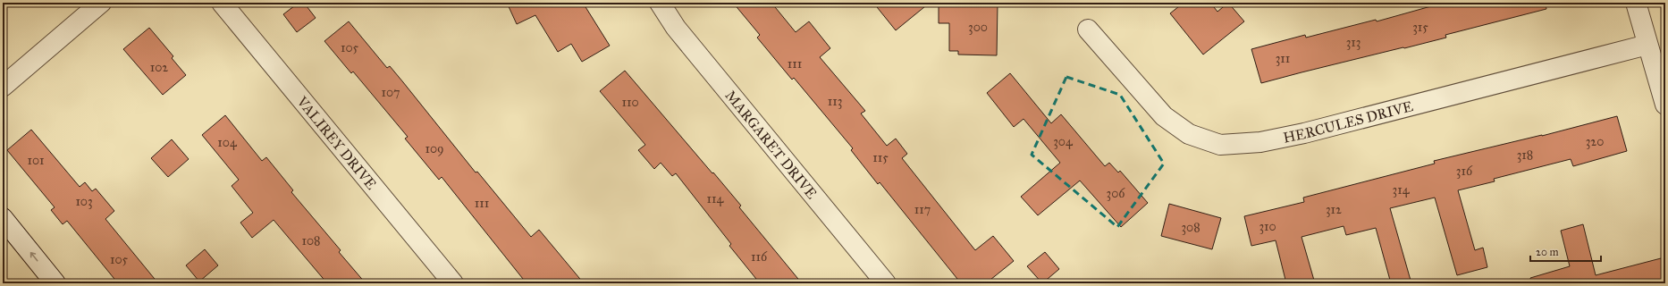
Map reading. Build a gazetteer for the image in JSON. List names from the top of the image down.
{
  "streets": {
    "street": ["HERCULES DRIVE", "VALIREY DRIVE", "MARGARET DRIVE"]
  },
  "house_numbers": [
    "300",
    "315",
    "313",
    "105",
    "311",
    "111",
    "102",
    "107",
    "113",
    "110",
    "304",
    "320",
    "104",
    "109",
    "318",
    "115",
    "101",
    "316",
    "314",
    "306",
    "114",
    "103",
    "111",
    "117",
    "312",
    "310",
    "308",
    "108",
    "116",
    "105"
  ],
  "scale_bar": "20 m"
}
